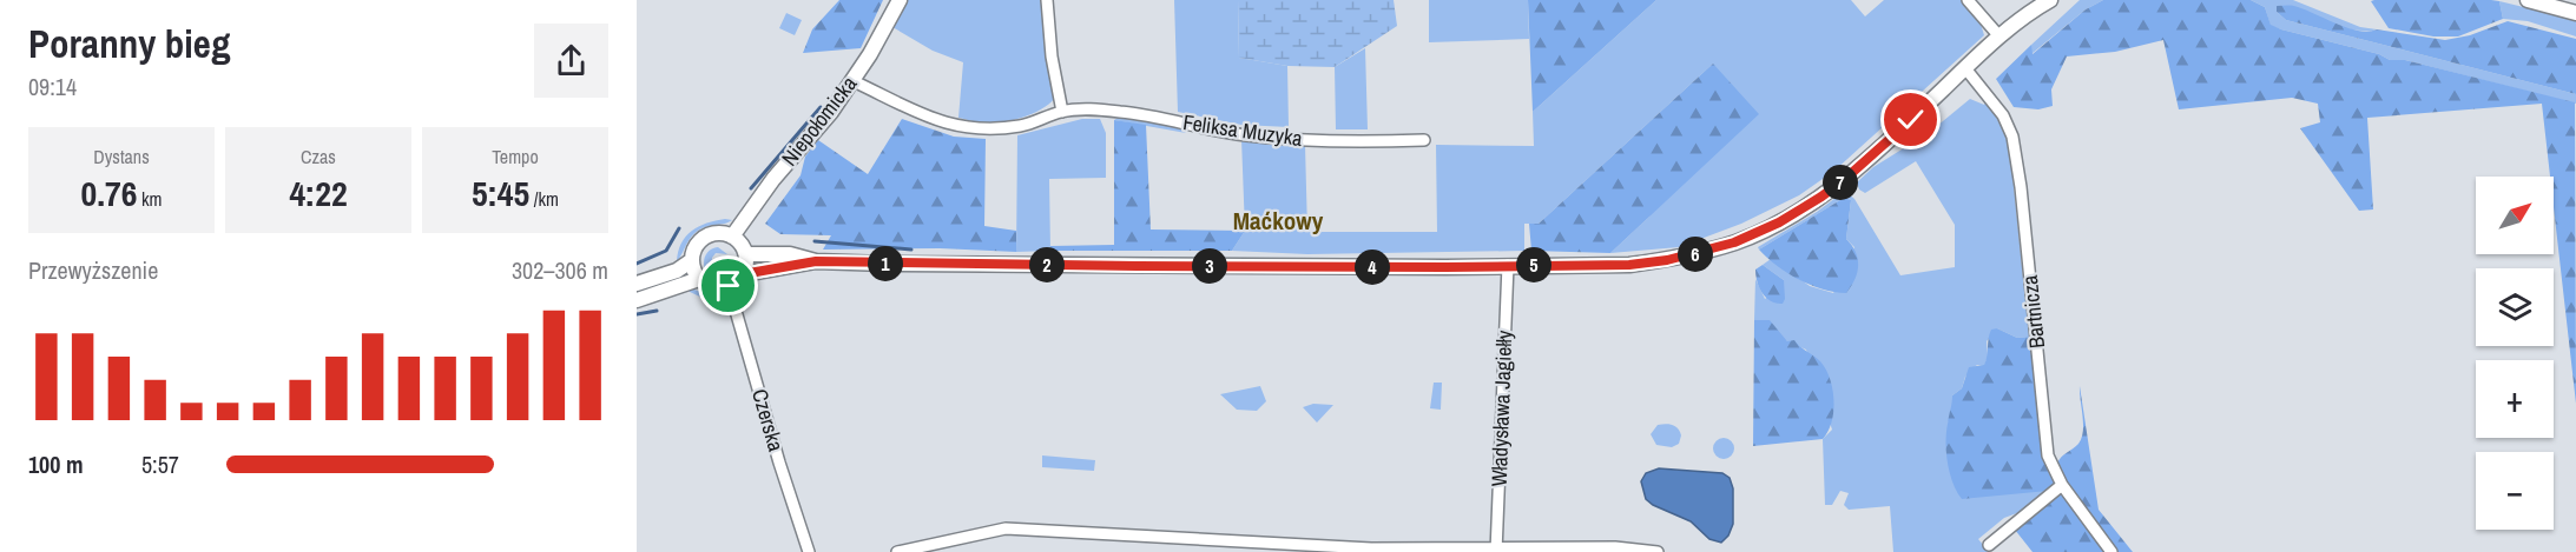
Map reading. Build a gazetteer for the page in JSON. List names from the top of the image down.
{
  "streets": {
    "main road": ["Niepołomicka"],
    "street": [
      "Feliksa Muzyka",
      "Bartnicza",
      "Władysława Jagiełły",
      "Czerska"
    ]
  },
  "crossings": [
    ["Niepołomicka", "Feliksa Muzyka"],
    ["Niepołomicka", "Czerska"]
  ],
  "districts": ["Maćkowy"],
  "north": "top right",
  "page": {
    "heading": ["Poranny bieg", "09:14"],
    "stats": [
      ["Dystans", "0.76 km"],
      ["Czas", "4:22"],
      ["Tempo", "5:45 /km"]
    ],
    "pins": [
      "7",
      "6",
      "1",
      "2",
      "5",
      "3",
      "4"
    ],
    "map_buttons": ["+", "−"],
    "chart": ["Przewyższenie", "302–306 m"],
    "list": [
      {
        "name": "100 m",
        "note": "5:57"
      }
    ]
  }
}
